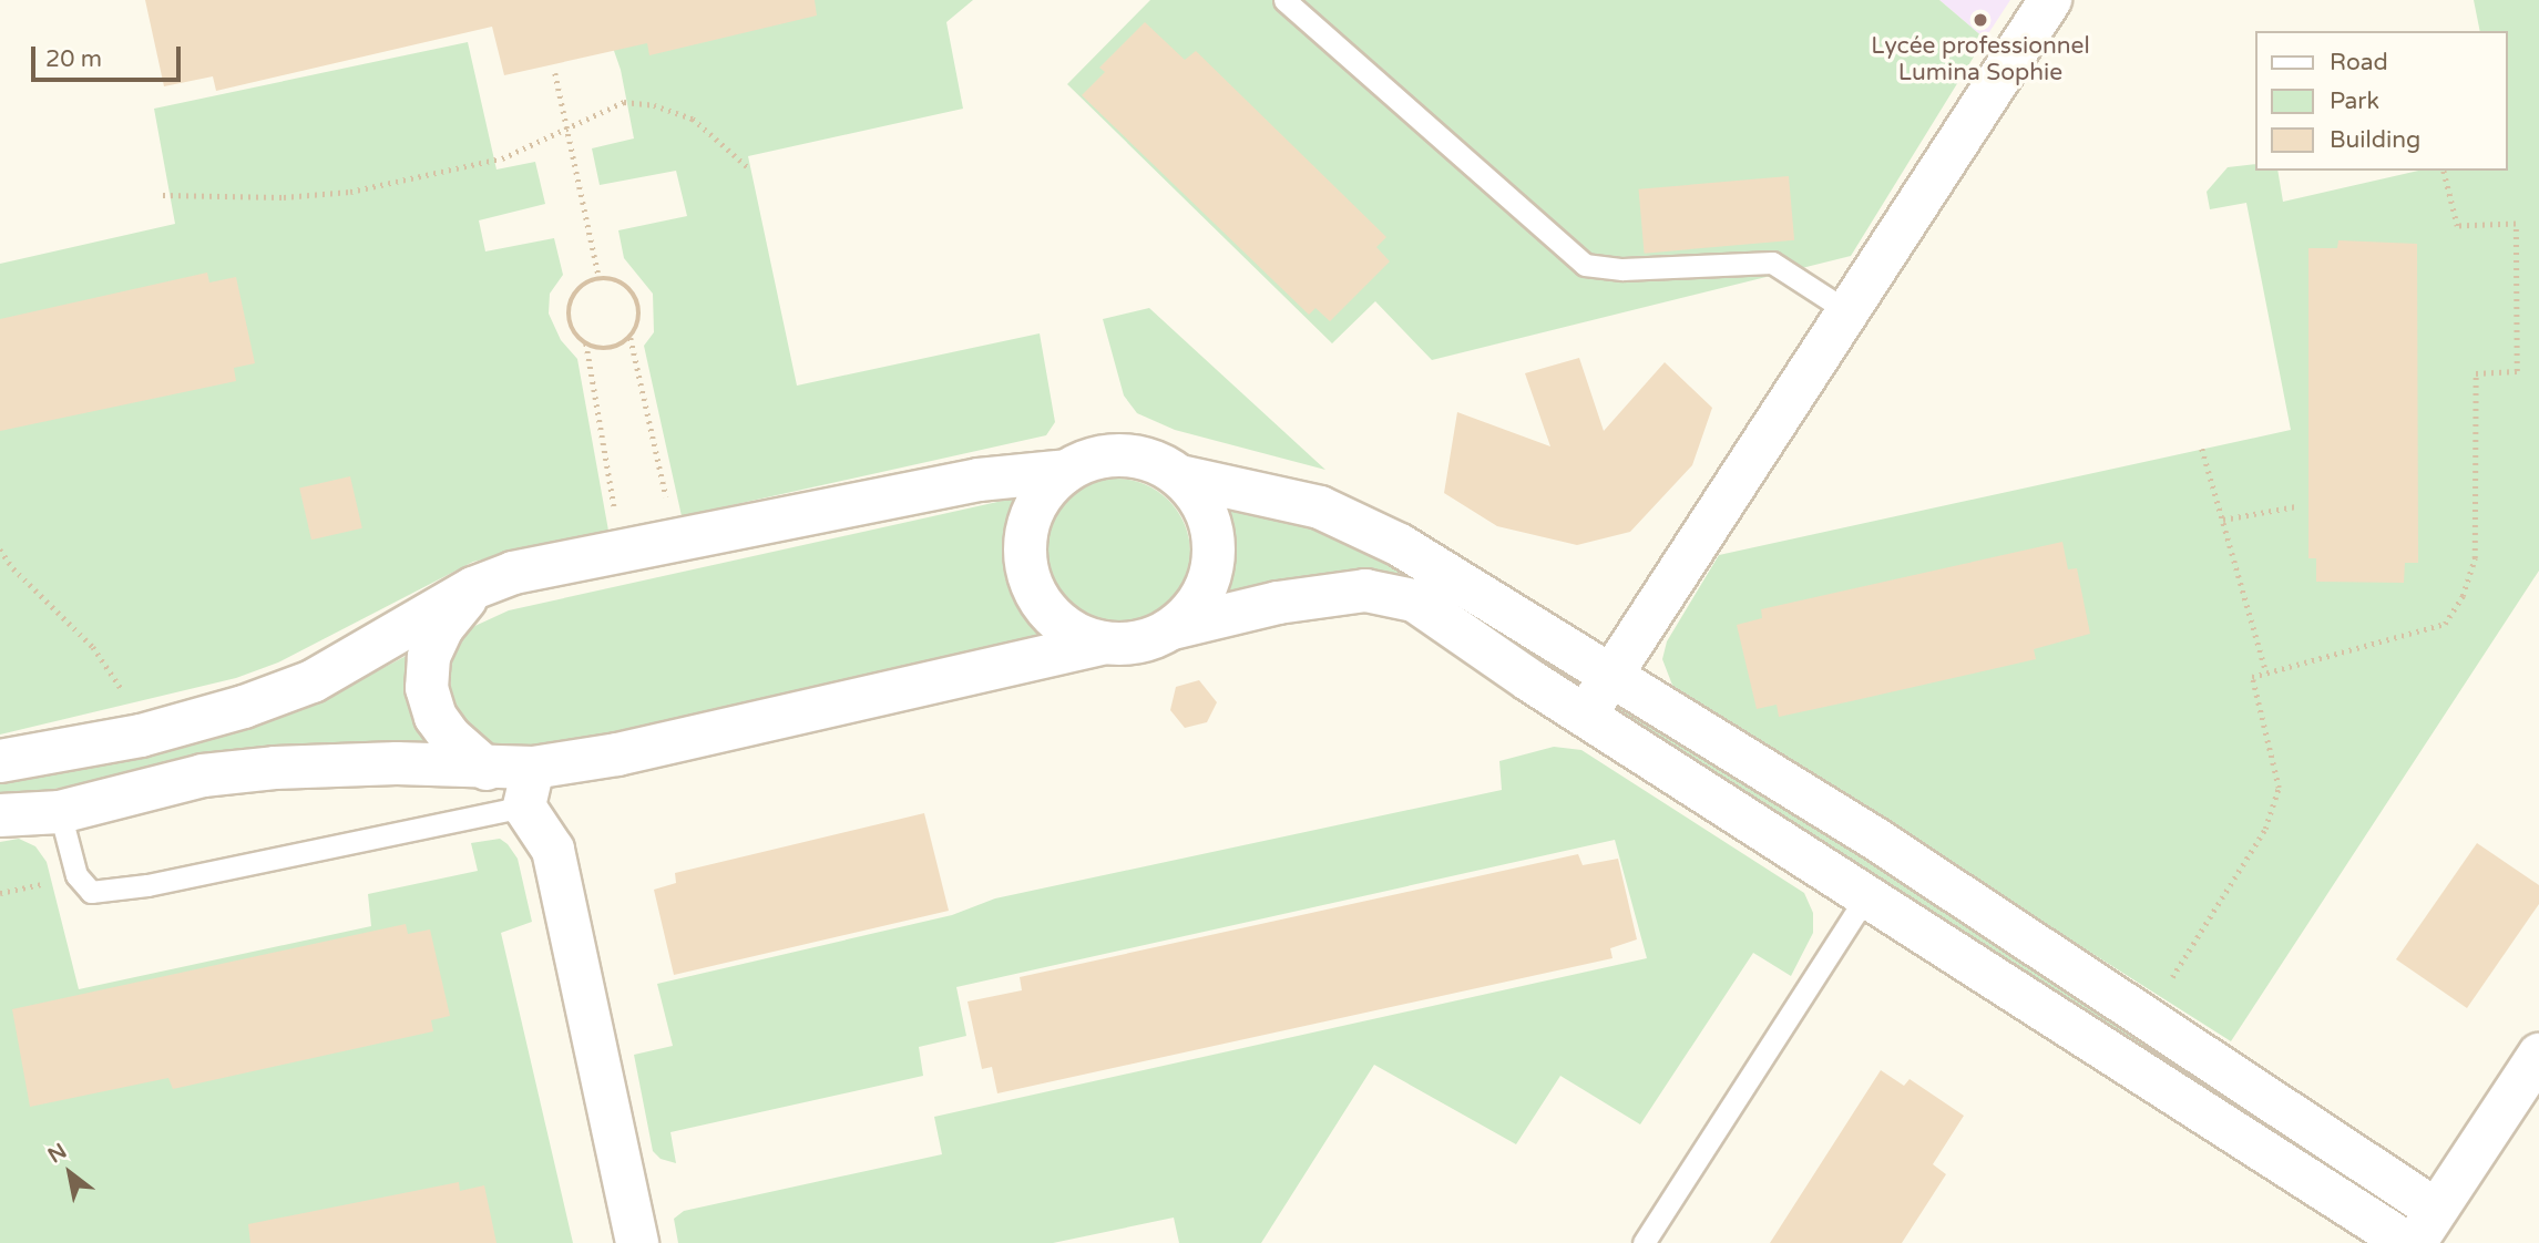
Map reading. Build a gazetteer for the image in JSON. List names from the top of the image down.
{
  "places": ["Lycée professionnel Lumina Sophie"],
  "legend": ["Road", "Park", "Building"],
  "scale_bar": "20 m",
  "north": "top left"
}
